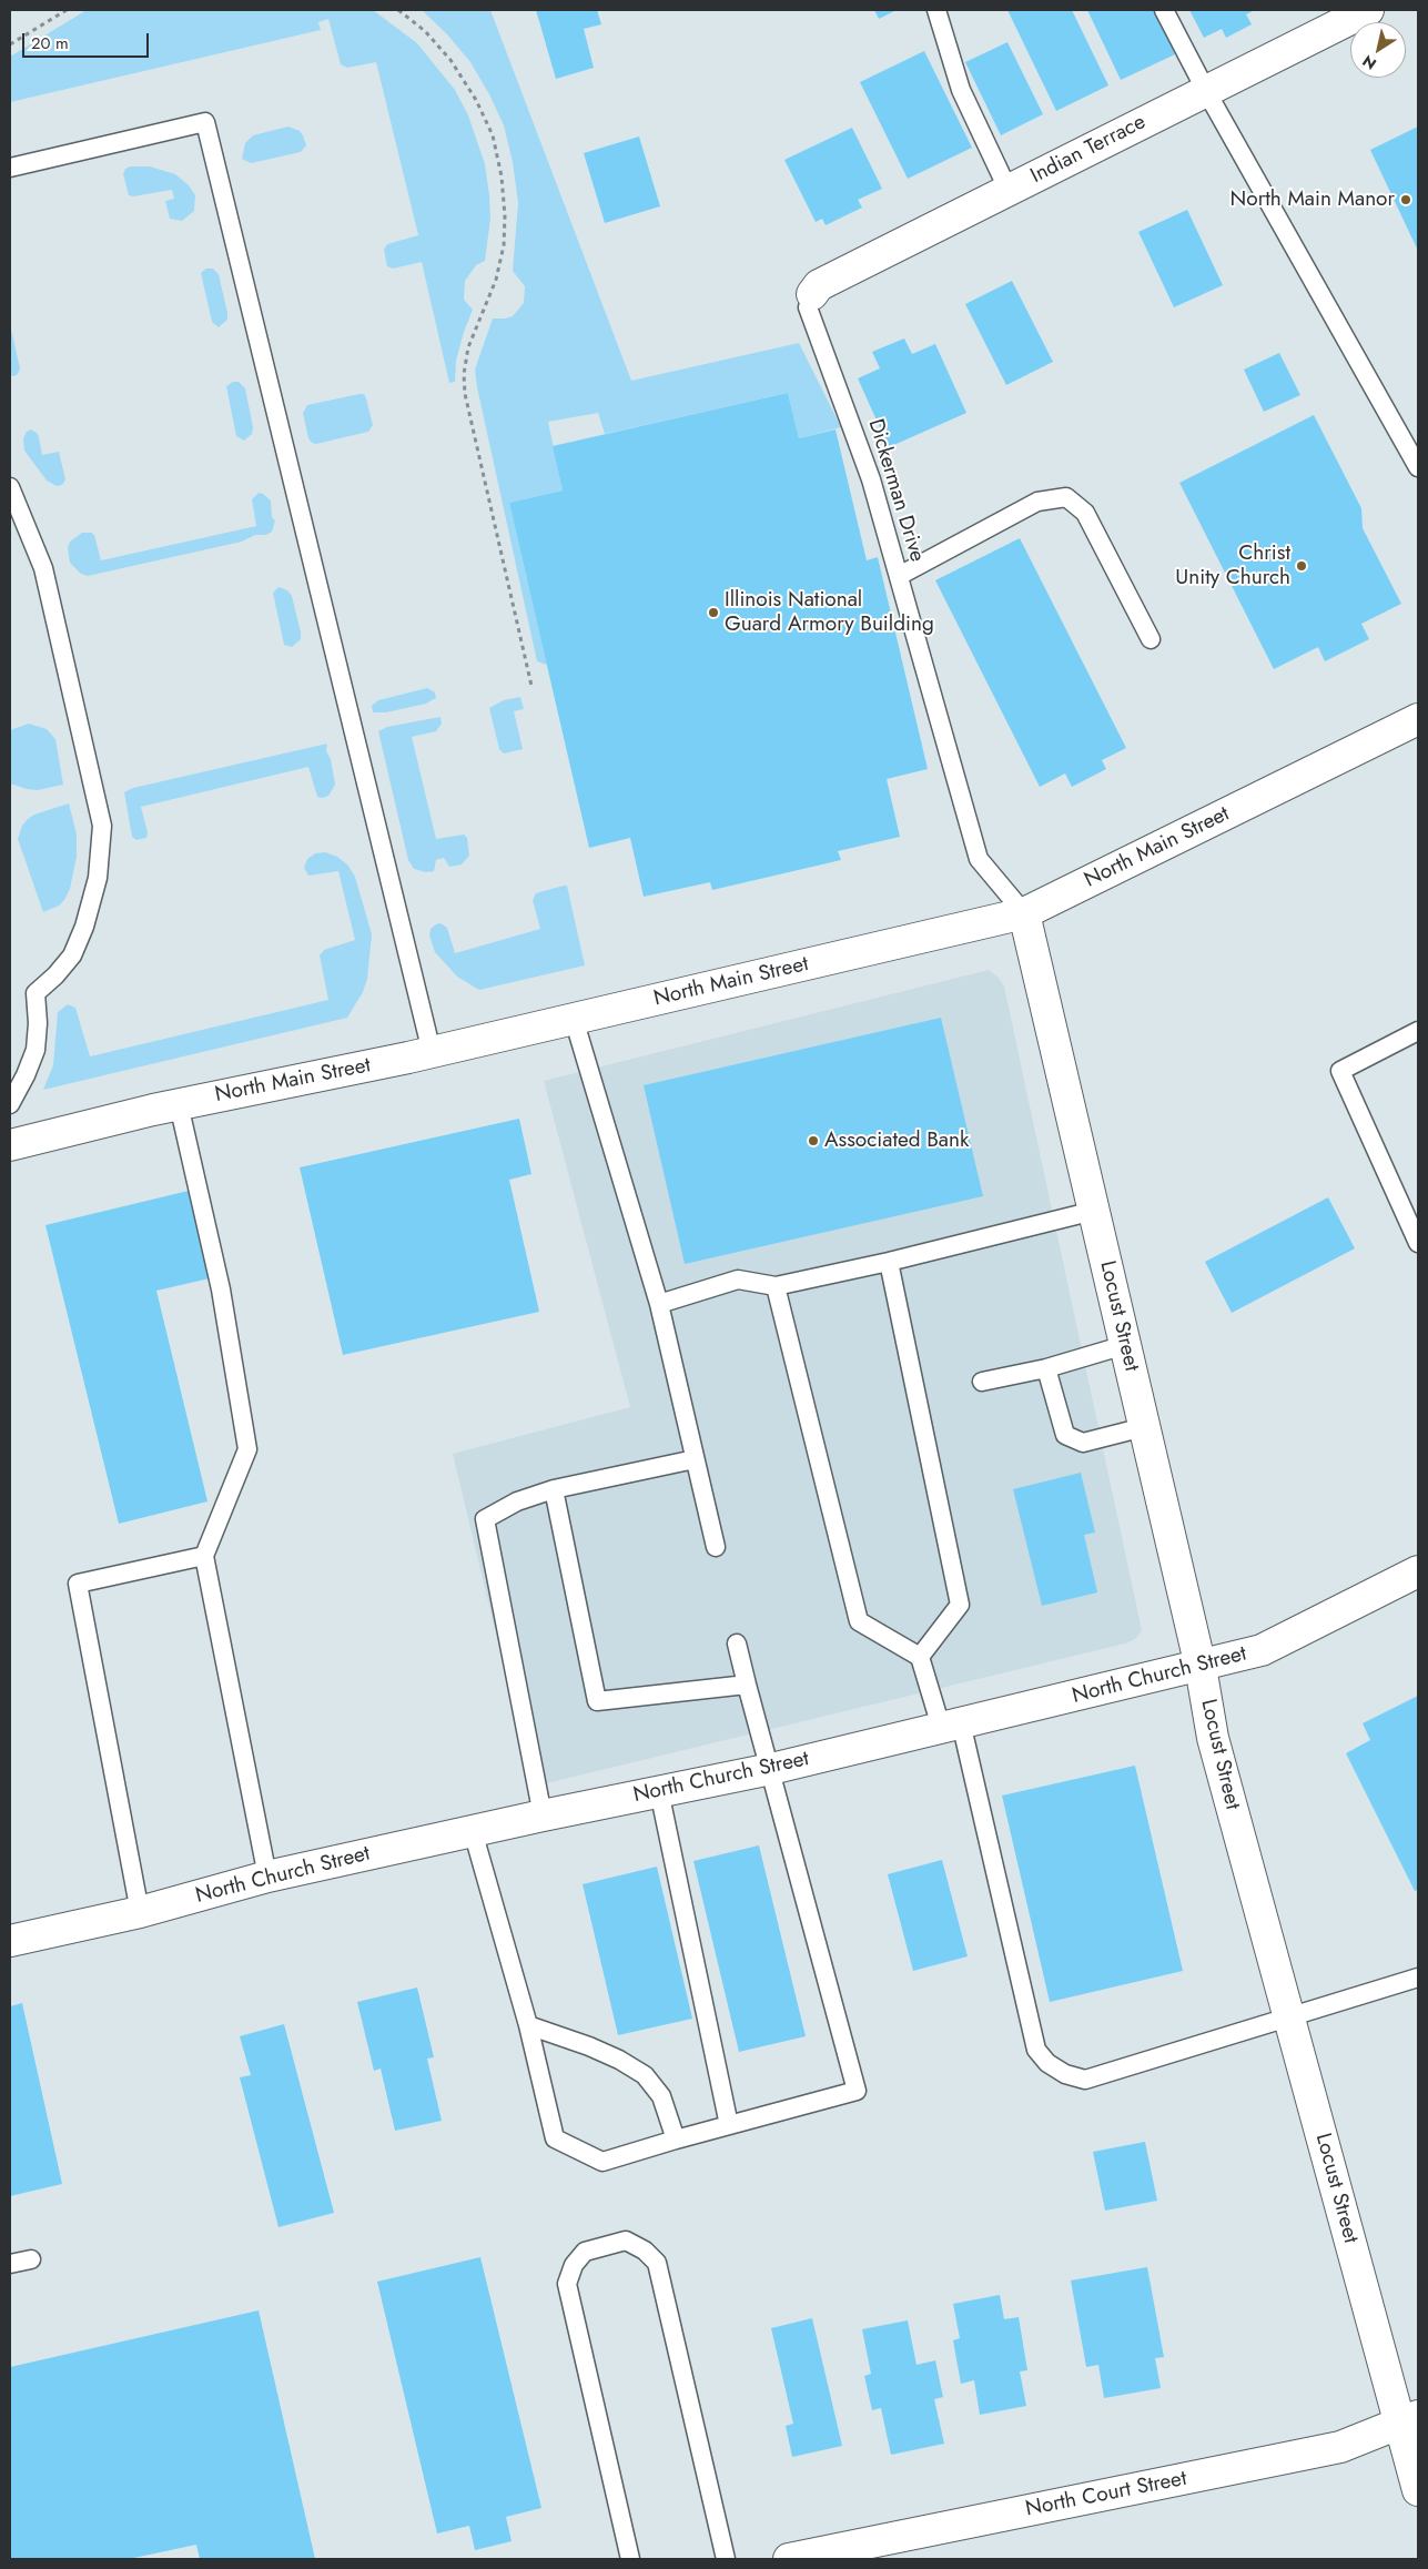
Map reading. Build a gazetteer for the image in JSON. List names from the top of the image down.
{
  "streets": {
    "main road": [
      "Indian Terrace",
      "North Main Street",
      "Locust Street",
      "North Church Street",
      "North Court Street"
    ],
    "lane": ["Dickerman Drive"]
  },
  "crossings": [
    ["Indian Terrace", "Dickerman Drive"],
    ["Dickerman Drive", "North Main Street"],
    ["Dickerman Drive", "Locust Street"],
    ["North Main Street", "Locust Street"],
    ["Locust Street", "North Church Street"],
    ["Locust Street", "North Court Street"]
  ],
  "places": [
    "North Main Manor",
    "Christ Unity Church",
    "Illinois National Guard Armory Building",
    "Associated Bank"
  ],
  "scale_bar": "20 m",
  "north": "bottom left"
}
